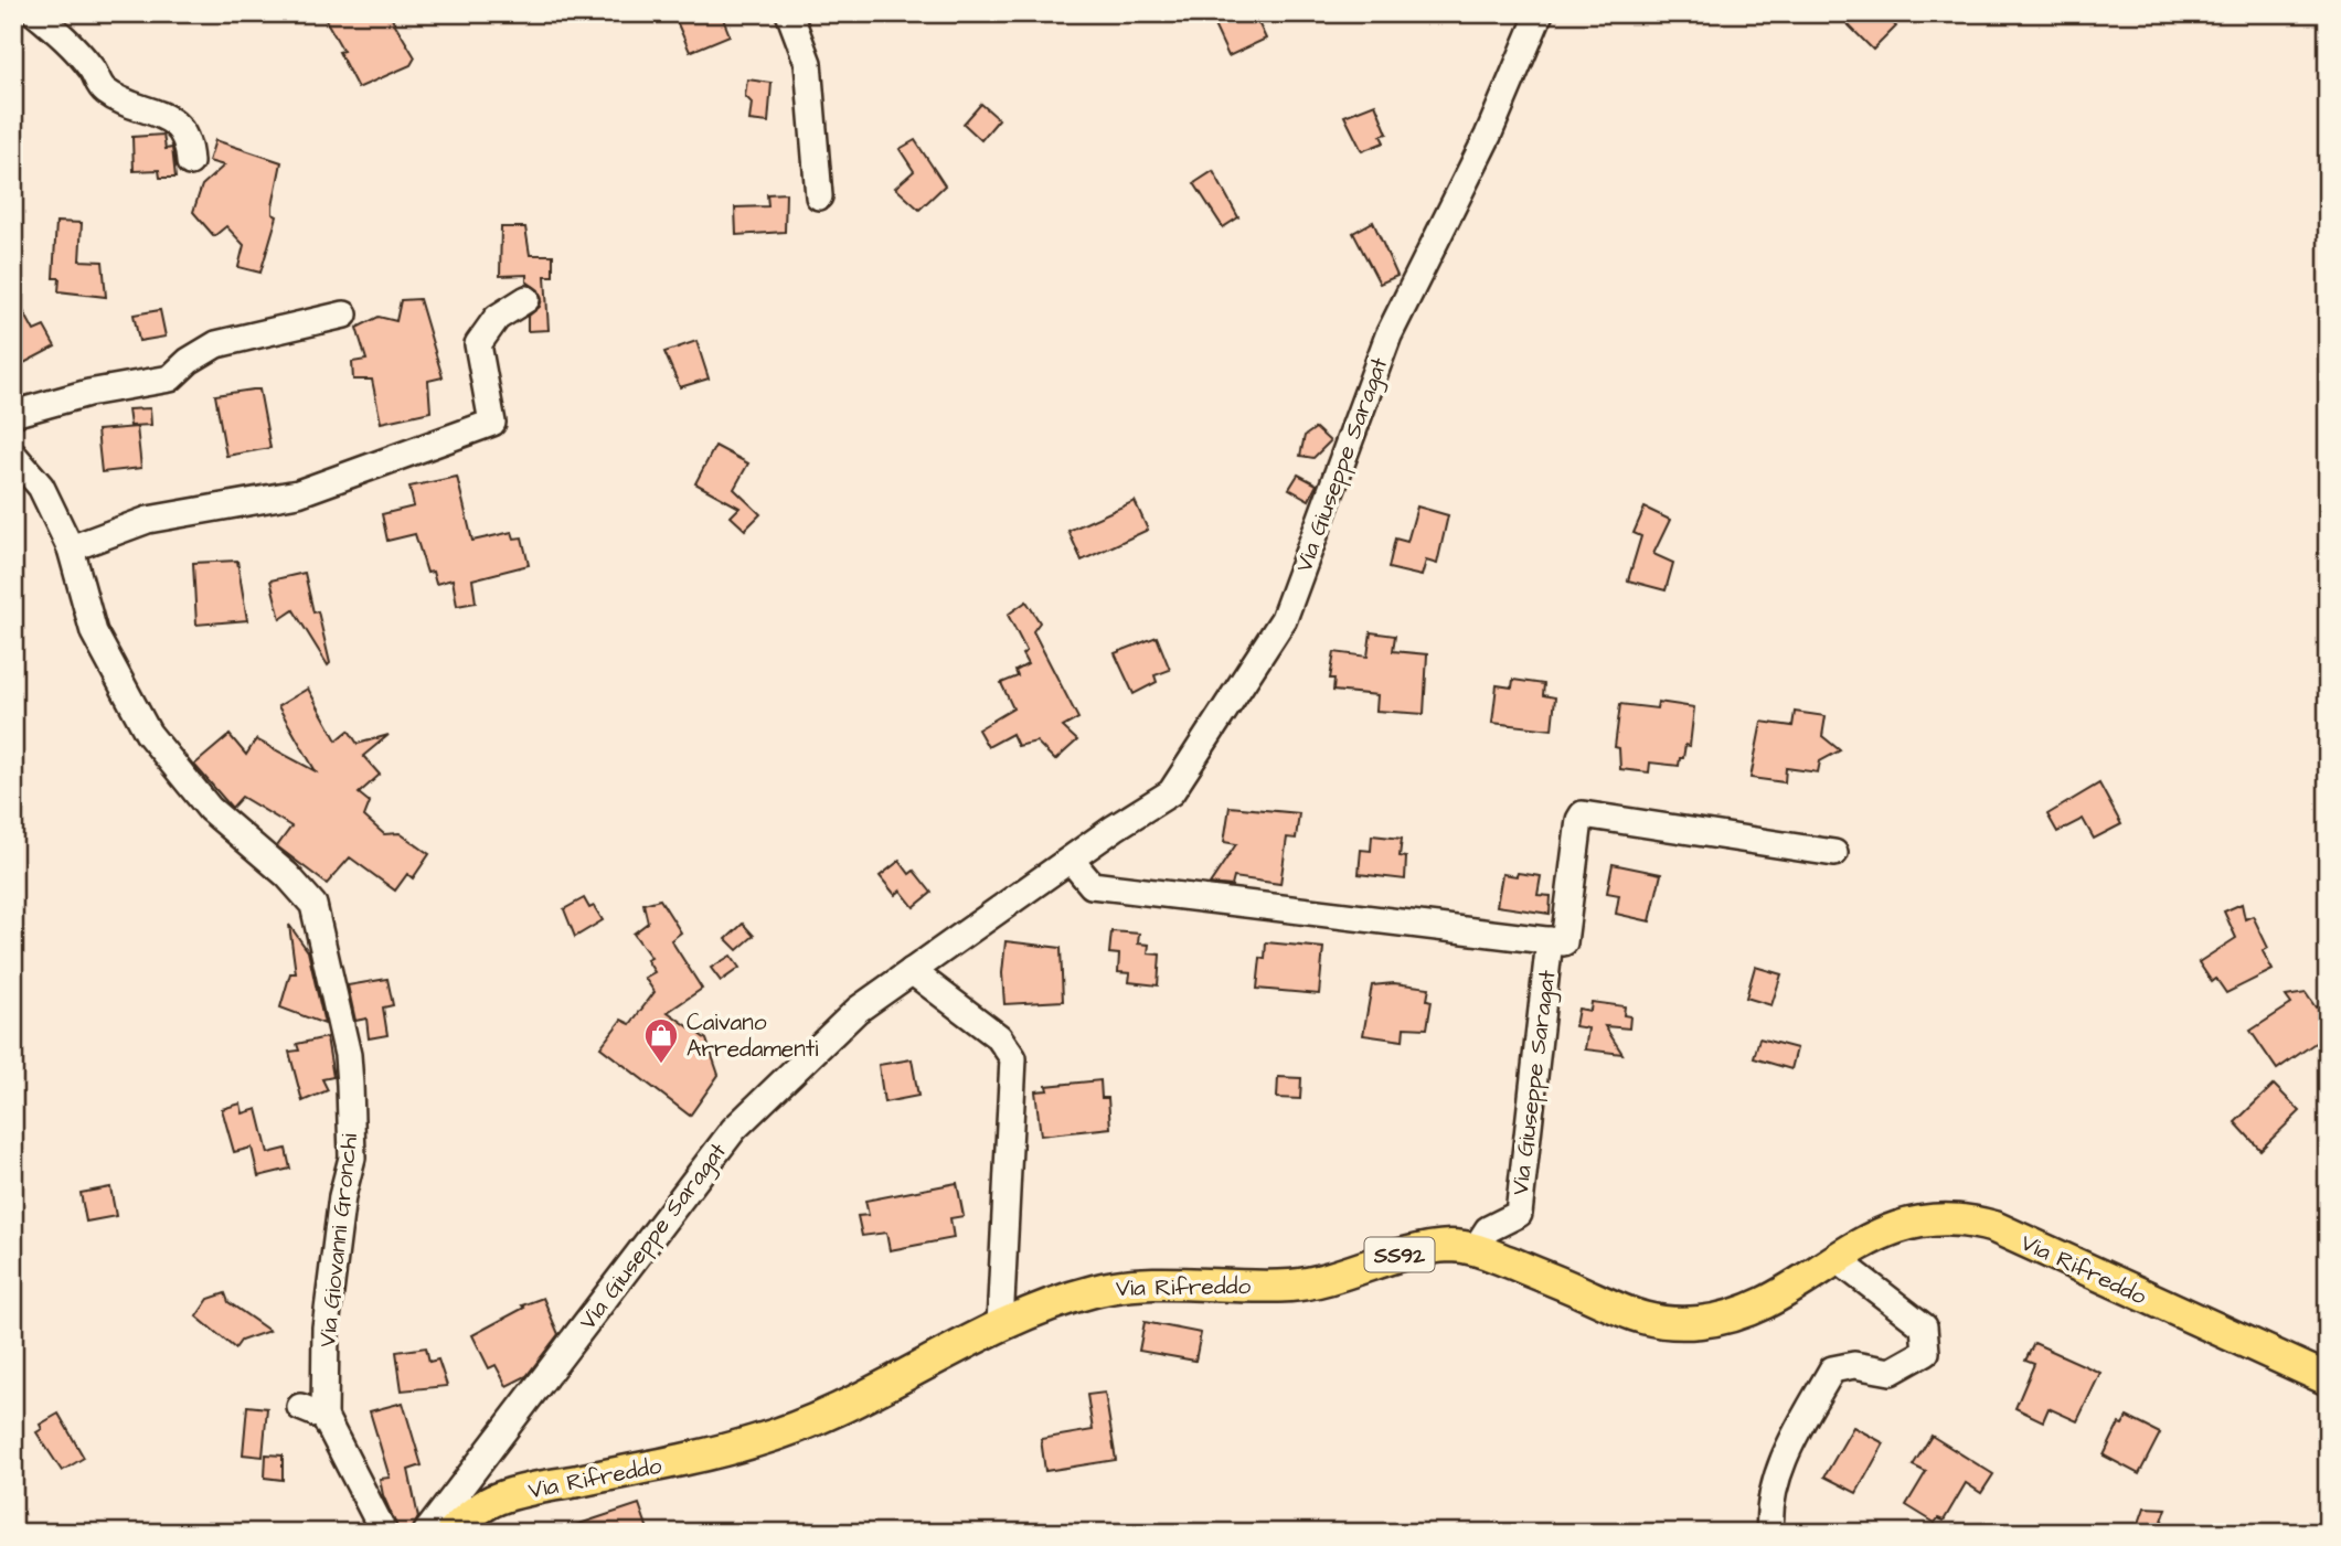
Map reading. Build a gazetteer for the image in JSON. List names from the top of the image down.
{
  "streets": {
    "main road": ["SS92", "Via Rifreddo"],
    "street": ["Via Giuseppe Saragat", "Via Giovanni Gronchi"]
  },
  "crossings": [
    ["Via Giuseppe Saragat", "Via Rifreddo"]
  ],
  "places": {
    "shop": ["Caivano Arredamenti"]
  }
}
